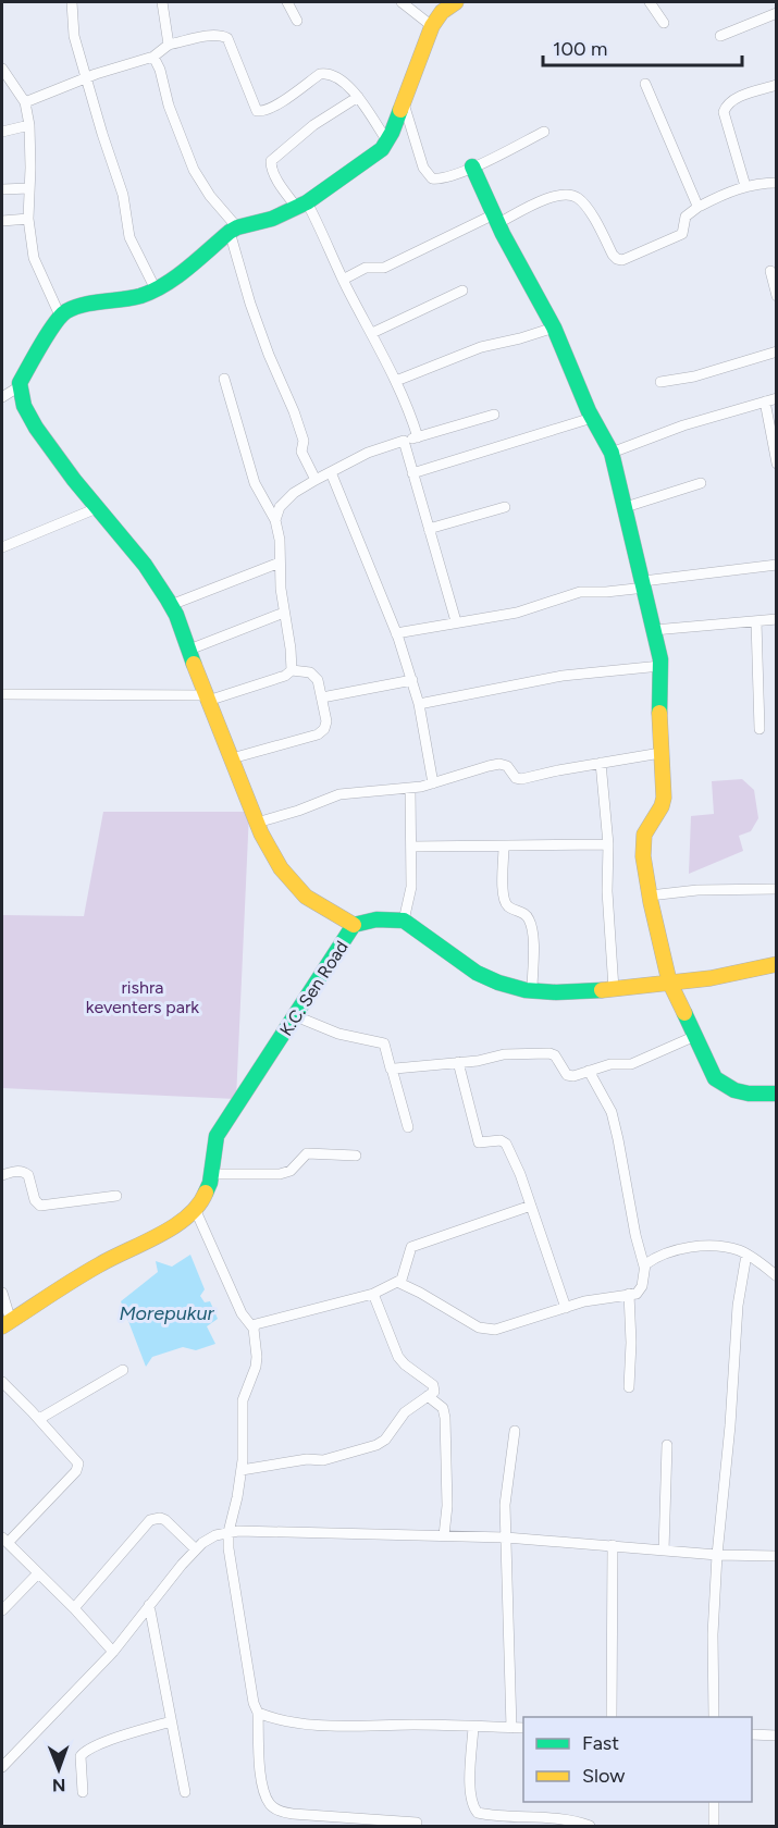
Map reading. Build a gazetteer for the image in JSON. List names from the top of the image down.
{
  "streets": {
    "street": ["K.C. Sen Road"]
  },
  "water": ["Morepukur"],
  "parks": ["rishra keventers park"],
  "legend": ["Fast", "Slow"],
  "scale_bar": "100 m",
  "north": "bottom"
}
